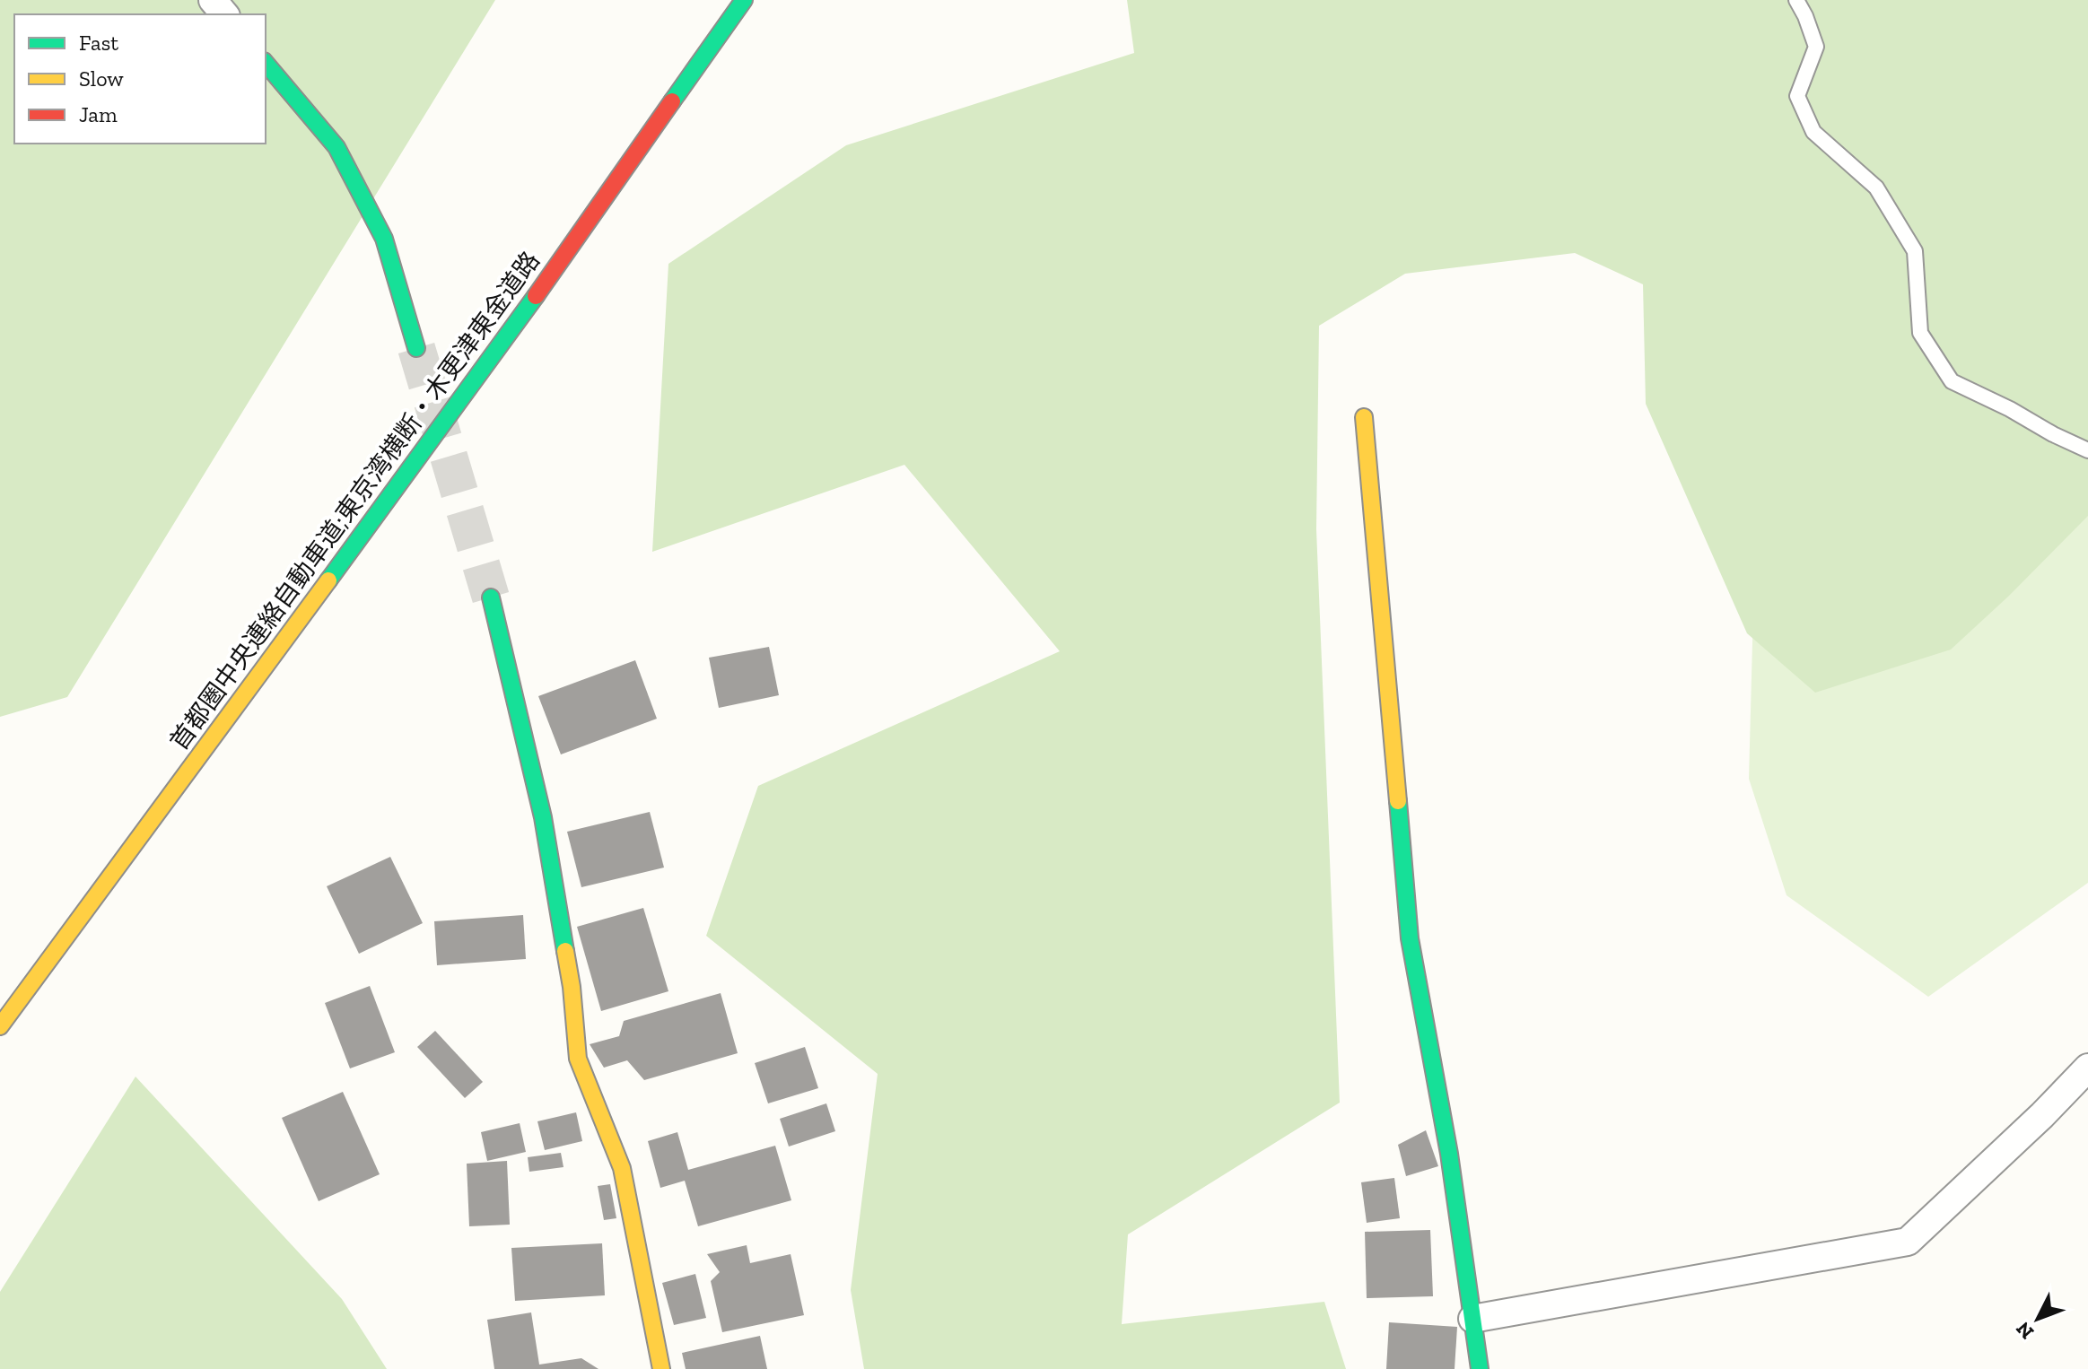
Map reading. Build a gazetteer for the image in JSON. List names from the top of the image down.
{
  "streets": {
    "main road": ["首都圏中央連絡自動車道;東京湾横断・木更津東金道路"]
  },
  "legend": ["Fast", "Slow", "Jam"],
  "north": "bottom left"
}
